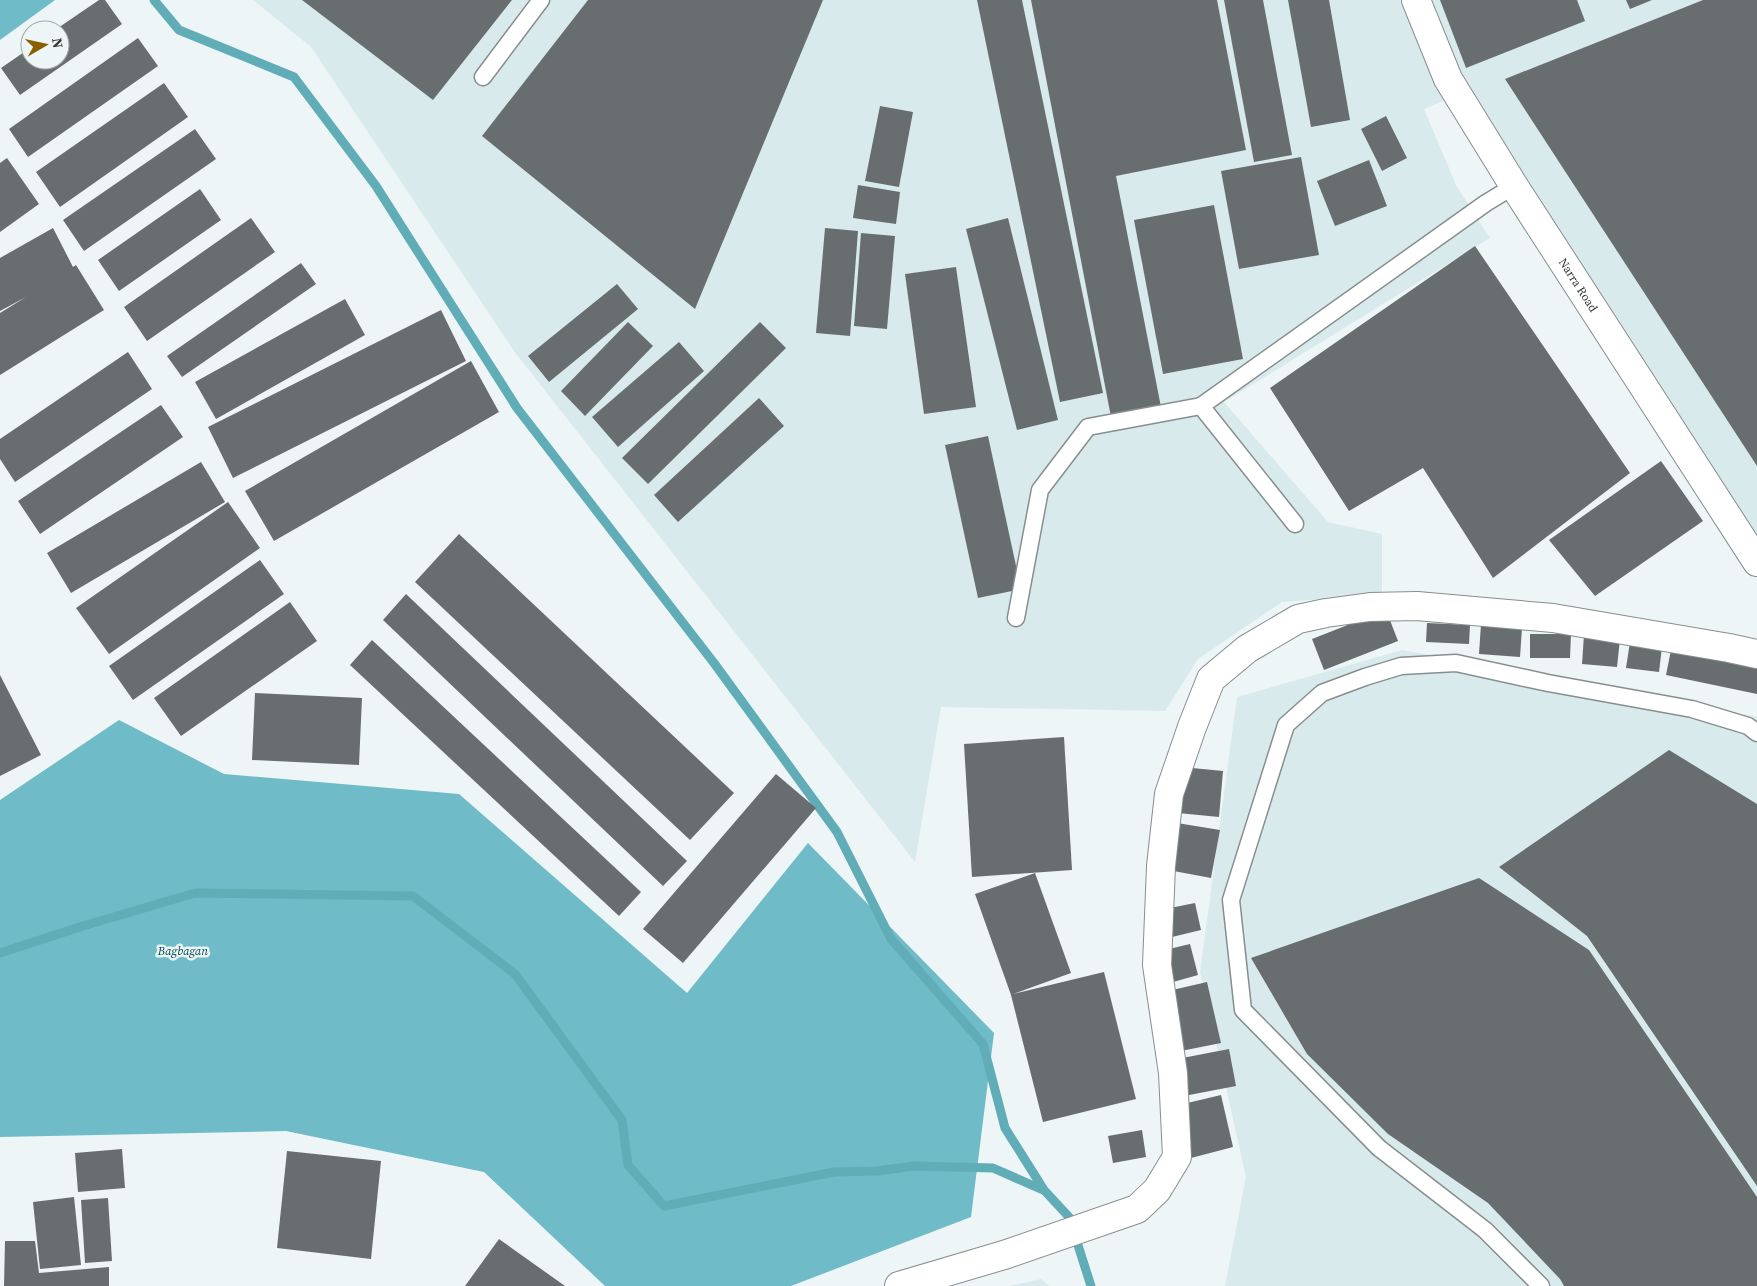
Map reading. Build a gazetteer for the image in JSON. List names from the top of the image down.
{
  "streets": {
    "street": ["Narra Road"]
  },
  "parks": ["Bagbagan"],
  "north": "right"
}
